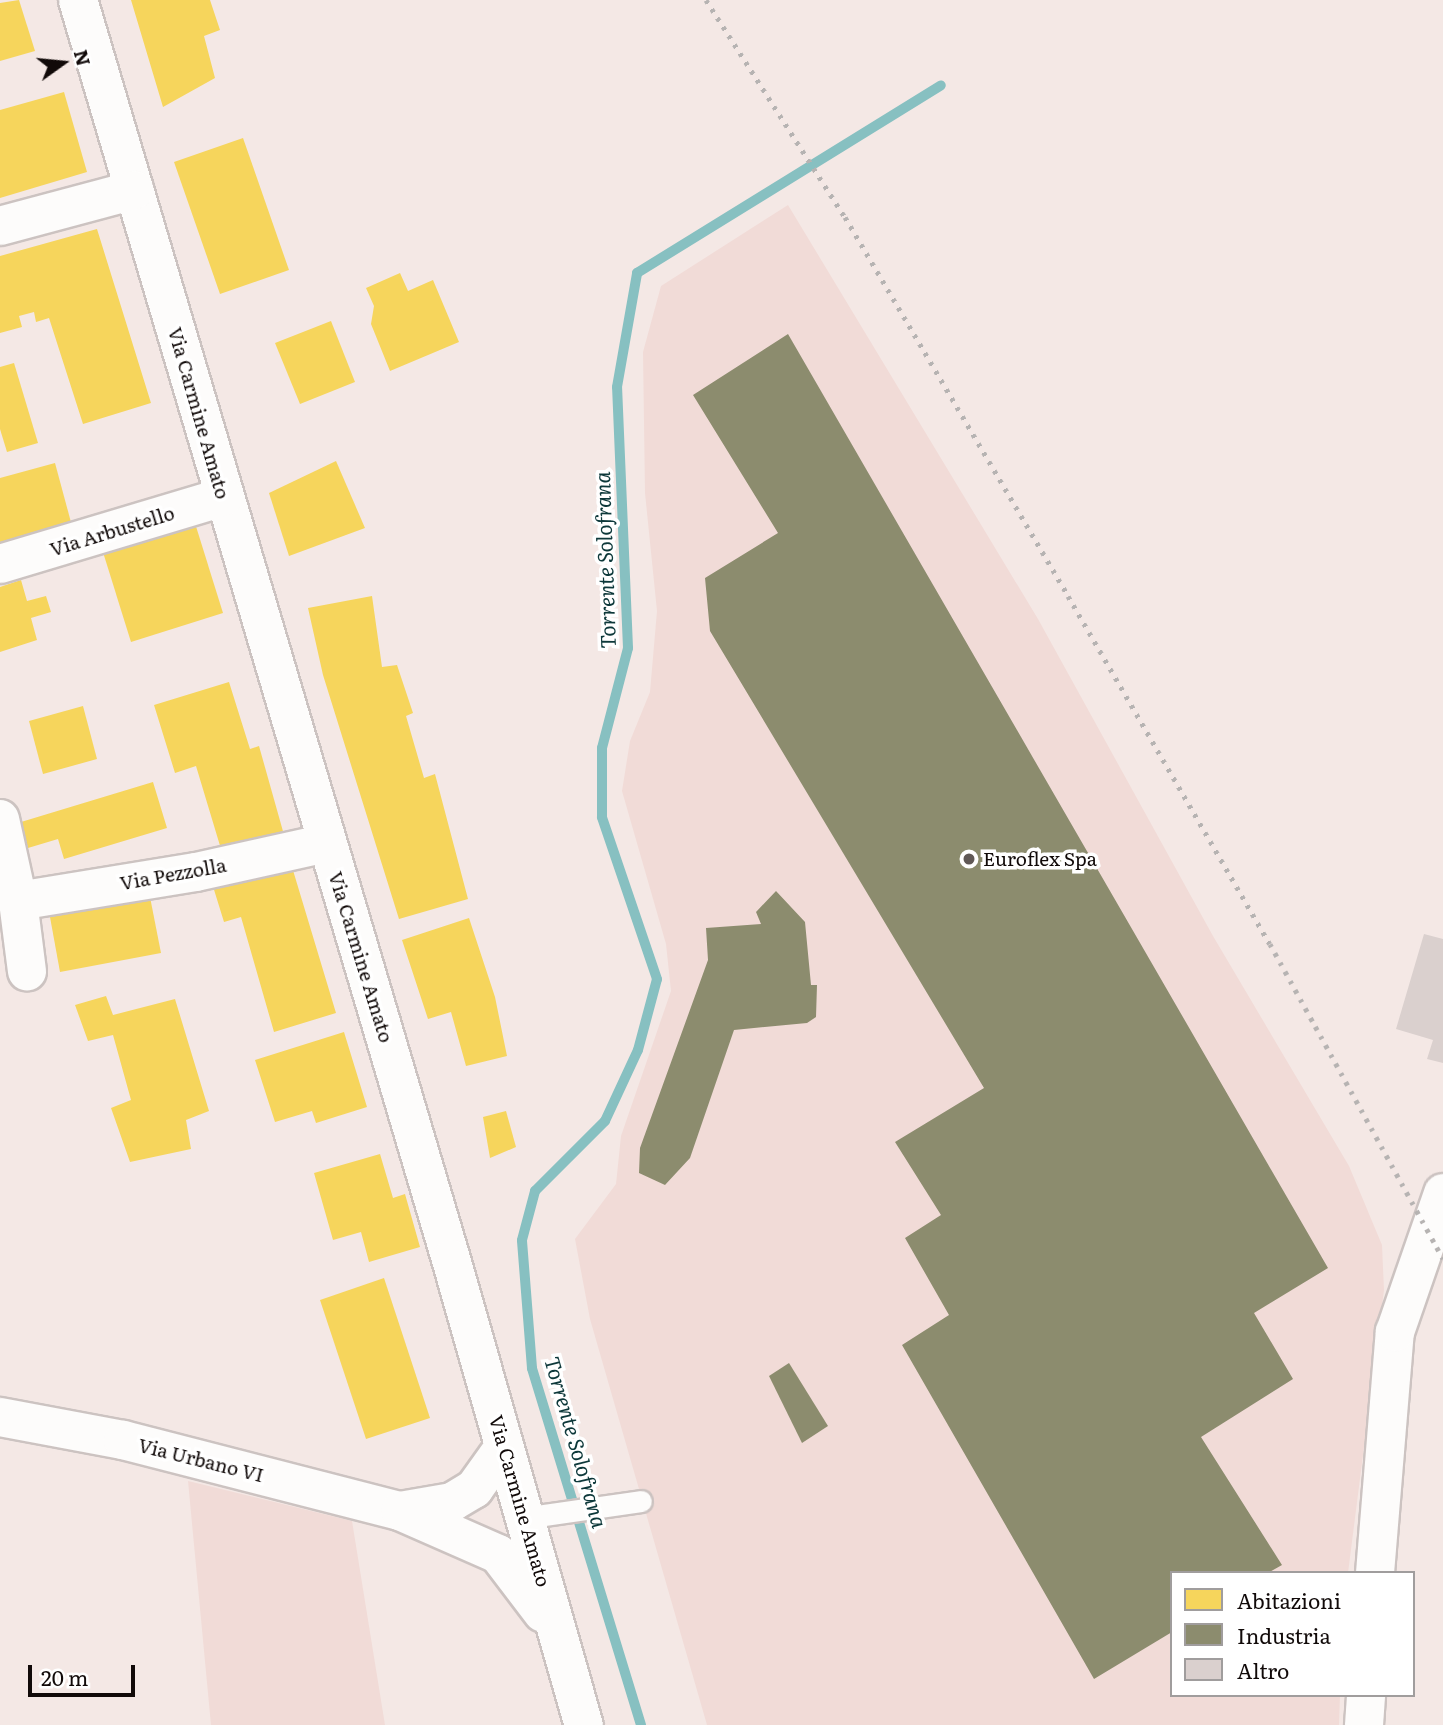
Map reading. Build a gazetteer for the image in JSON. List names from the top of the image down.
{
  "streets": {
    "street": [
      "Via Carmine Amato",
      "Via Arbustello",
      "Via Pezzolla",
      "Via Urbano VI"
    ]
  },
  "crossings": [
    ["Via Carmine Amato", "Via Arbustello"],
    ["Via Carmine Amato", "Via Pezzolla"],
    ["Via Carmine Amato", "Via Urbano VI"]
  ],
  "water": ["Torrente Solofrana"],
  "places": ["Euroflex Spa"],
  "legend": ["Abitazioni", "Industria", "Altro"],
  "scale_bar": "20 m",
  "north": "right"
}
